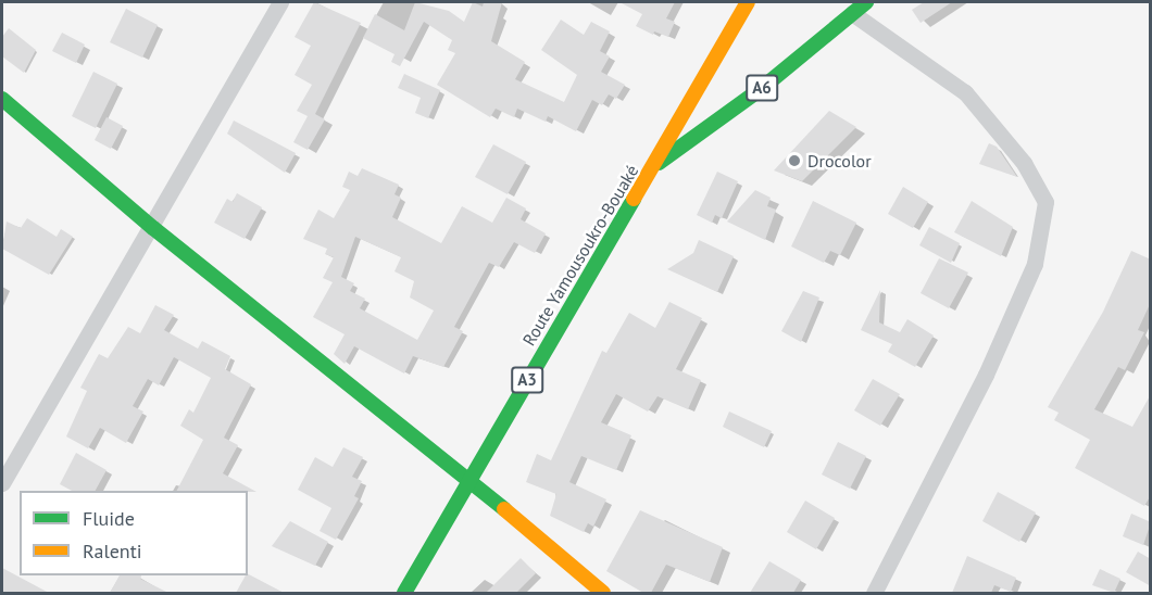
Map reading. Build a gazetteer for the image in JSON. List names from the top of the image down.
{
  "streets": {
    "main road": ["A6", "Route Yamousoukro-Bouaké", "A3"]
  },
  "crossings": [
    ["A6", "Route Yamousoukro-Bouaké"]
  ],
  "places": ["Drocolor"],
  "legend": ["Fluide", "Ralenti"]
}
